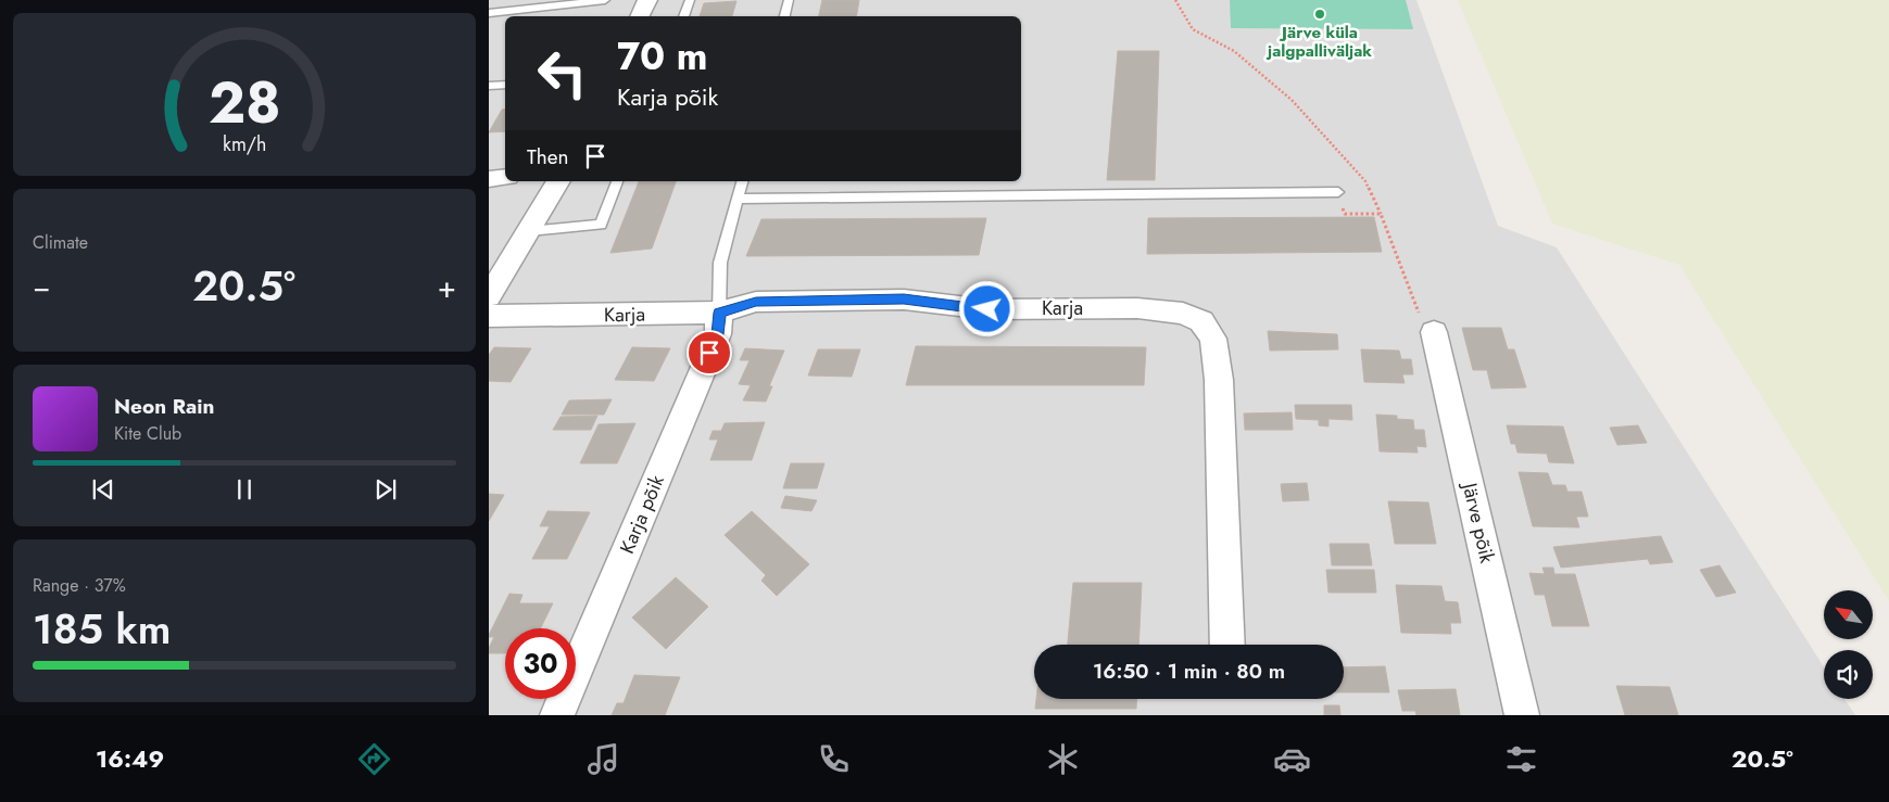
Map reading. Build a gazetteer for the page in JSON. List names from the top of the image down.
{
  "streets": {
    "street": ["Karja", "Karja põik", "Järve põik"]
  },
  "crossings": [
    ["Karja", "Karja põik"]
  ],
  "places": ["Järve küla jalgpalliväljak"],
  "north": "top left",
  "page": {
    "turn": ["70 m", "Karja põik"],
    "then": "Then",
    "tile": [
      "Climate",
      ["Range · 37%", "185 km"]
    ],
    "heat": ["−", "20.5°", "+"],
    "song": ["Neon Rain", "Kite Club"],
    "limit": "30",
    "trip": "16:50 · 1 min · 80 m",
    "tabs": ["16:49", "20.5°"],
    "gauge": ["28", "km/h"]
  }
}
